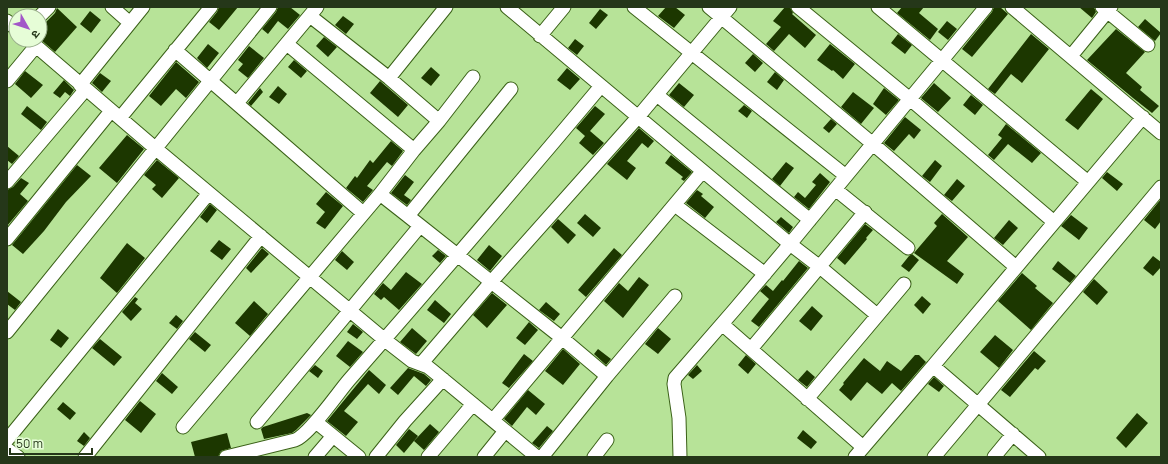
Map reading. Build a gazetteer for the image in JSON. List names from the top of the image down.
{
  "scale_bar": "50 m",
  "north": "bottom right"
}
